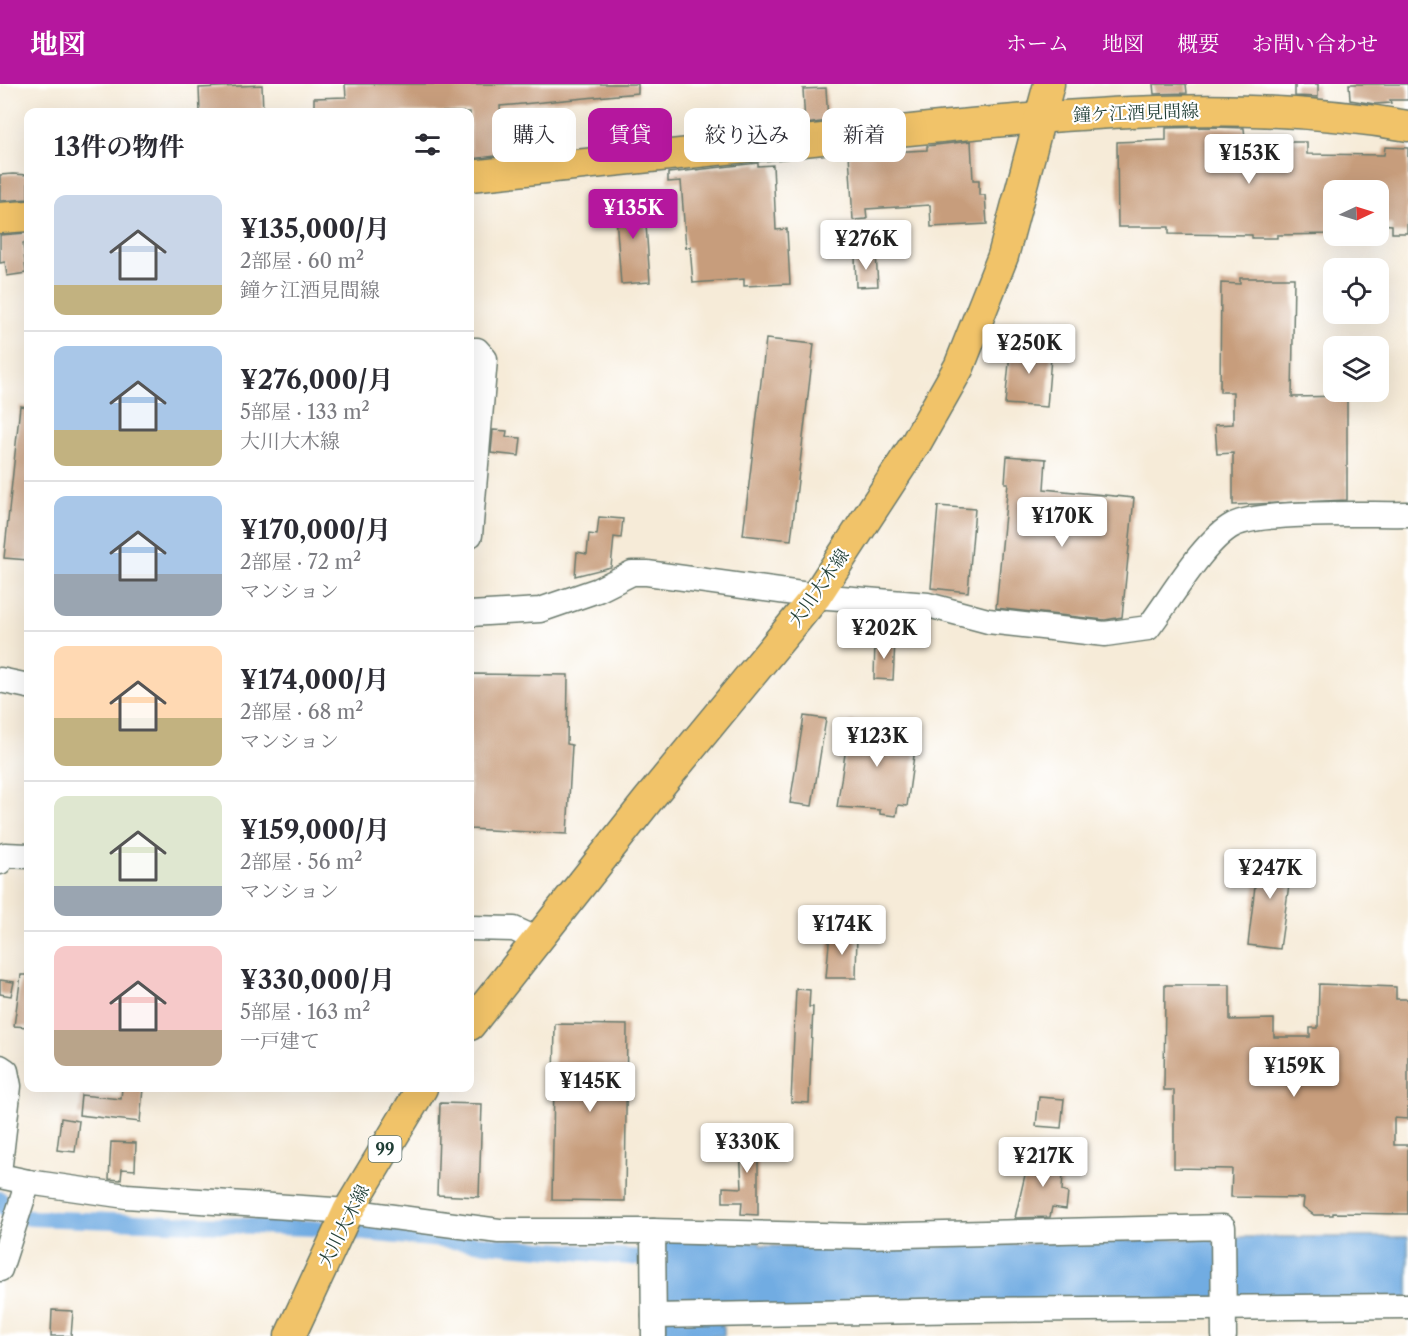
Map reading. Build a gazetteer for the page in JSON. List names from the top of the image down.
{
  "streets": {
    "main road": ["鐘ケ江酒見間線", "大川大木線", "99"]
  },
  "crossings": [
    ["鐘ケ江酒見間線", "大川大木線"]
  ],
  "north": "right",
  "page": {
    "header": "地図",
    "nav": [
      "ホーム",
      "地図",
      "概要",
      "お問い合わせ"
    ],
    "chip": [
      "購入",
      "賃貸",
      "絞り込み",
      "新着"
    ],
    "heading": "13件の物件",
    "price": [
      "¥153K",
      "¥135K",
      "¥276K",
      "¥250K",
      "¥170K",
      "¥202K",
      "¥123K",
      "¥247K",
      "¥174K",
      "¥159K",
      "¥145K",
      "¥330K",
      "¥217K"
    ],
    "list": [
      {
        "name": "¥135,000/月",
        "note": "2部屋 · 60 m² · 鐘ケ江酒見間線"
      },
      {
        "name": "¥276,000/月",
        "note": "5部屋 · 133 m² · 大川大木線"
      },
      {
        "name": "¥170,000/月",
        "note": "2部屋 · 72 m² · マンション"
      },
      {
        "name": "¥174,000/月",
        "note": "2部屋 · 68 m² · マンション"
      },
      {
        "name": "¥159,000/月",
        "note": "2部屋 · 56 m² · マンション"
      },
      {
        "name": "¥330,000/月",
        "note": "5部屋 · 163 m² · 一戸建て"
      }
    ]
  }
}
